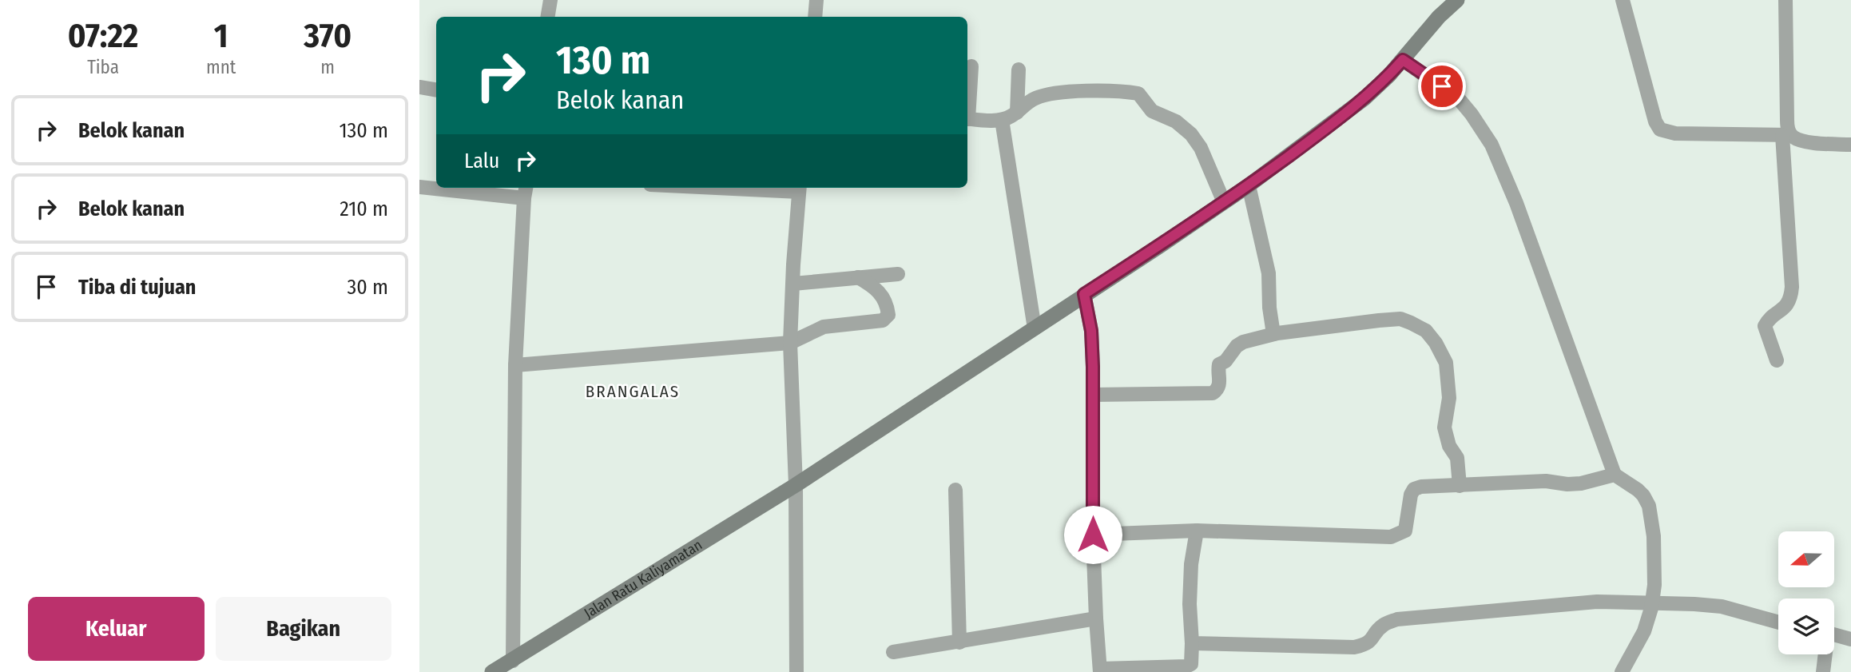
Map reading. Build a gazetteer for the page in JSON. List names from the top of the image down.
{
  "streets": {
    "main road": ["Jalan Ratu Kaliyamatan"]
  },
  "districts": ["BRANGALAS"],
  "north": "left",
  "page": {
    "eta": [
      "07:22",
      "Tiba",
      "1",
      "mnt",
      "370",
      "m"
    ],
    "turn": ["130 m", "Belok kanan"],
    "list": [
      {
        "name": "Belok kanan",
        "value": "130 m"
      },
      {
        "name": "Belok kanan",
        "value": "210 m"
      },
      {
        "name": "Tiba di tujuan",
        "value": "30 m"
      }
    ],
    "then": "Lalu",
    "buttons": ["Keluar", "Bagikan"]
  }
}
